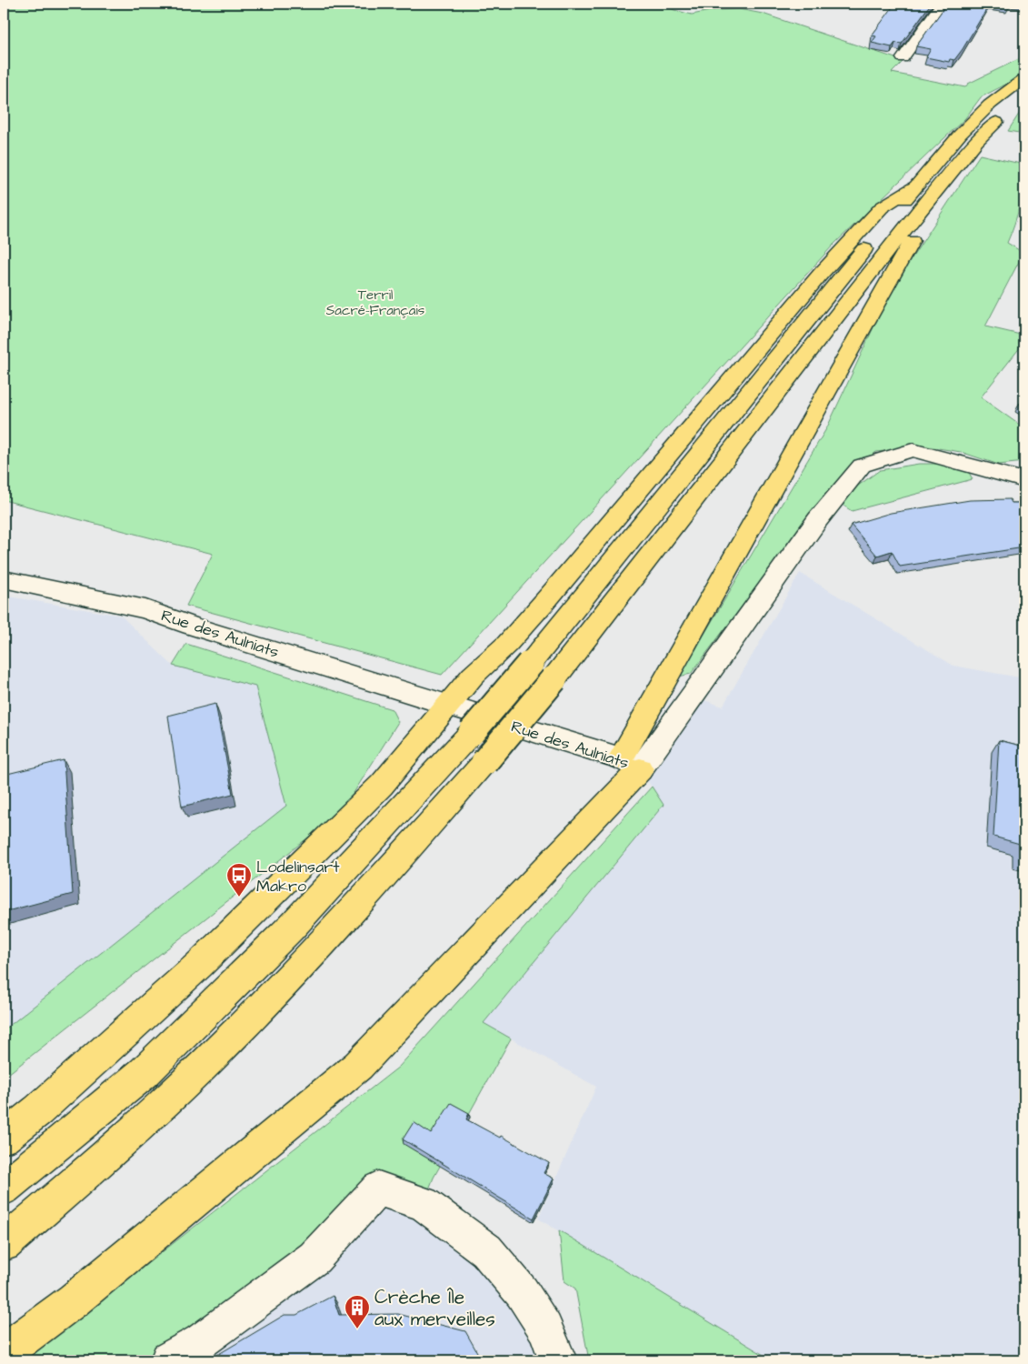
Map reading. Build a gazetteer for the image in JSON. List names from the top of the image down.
{
  "streets": {
    "street": ["Rue des Aulniats"]
  },
  "parks": ["Terril Sacré-Français"],
  "places": {
    "bus stop": ["Lodelinsart Makro"],
    "building": ["Crèche Île aux merveilles"]
  }
}
